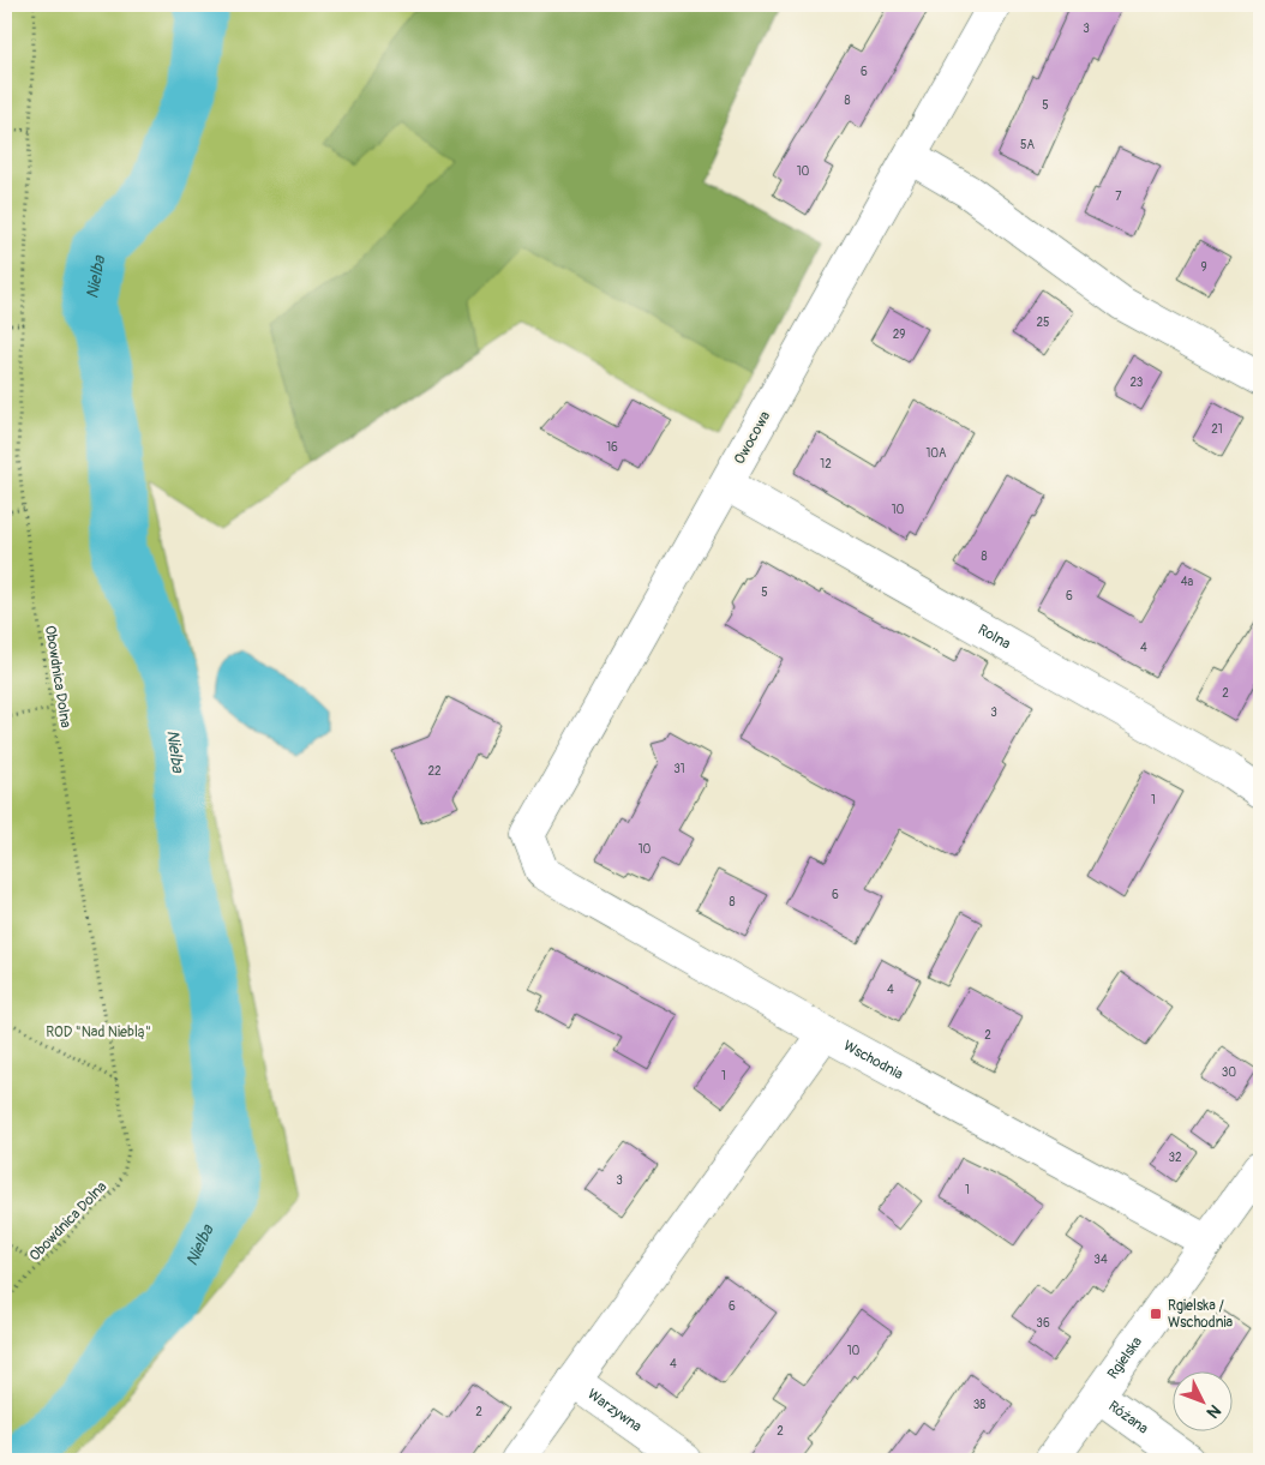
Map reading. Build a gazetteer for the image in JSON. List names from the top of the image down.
{
  "streets": {
    "street": [
      "Owocowa",
      "Rolna",
      "Wschodnia",
      "Rgielska",
      "Warzywna",
      "Różana"
    ],
    "path": ["Obowdnica Dolna"]
  },
  "crossings": [
    ["Owocowa", "Rolna"],
    ["Owocowa", "Wschodnia"],
    ["Wschodnia", "Rgielska"],
    ["Rgielska", "Różana"]
  ],
  "water": ["Nielba"],
  "parks": ["ROD \"Nad Nieblą\""],
  "places": {
    "transit": ["Rgielska / Wschodnia"]
  },
  "house_numbers": [
    "3",
    "6",
    "8",
    "5",
    "5A",
    "10",
    "7",
    "9",
    "25",
    "29",
    "23",
    "21",
    "16",
    "10A",
    "12",
    "10",
    "8",
    "4a",
    "5",
    "6",
    "4",
    "2",
    "3",
    "31",
    "22",
    "1",
    "10",
    "6",
    "8",
    "4",
    "2",
    "30",
    "1",
    "32",
    "3",
    "1",
    "34",
    "6",
    "36",
    "10",
    "4",
    "38",
    "2",
    "2"
  ],
  "north": "bottom right"
}
